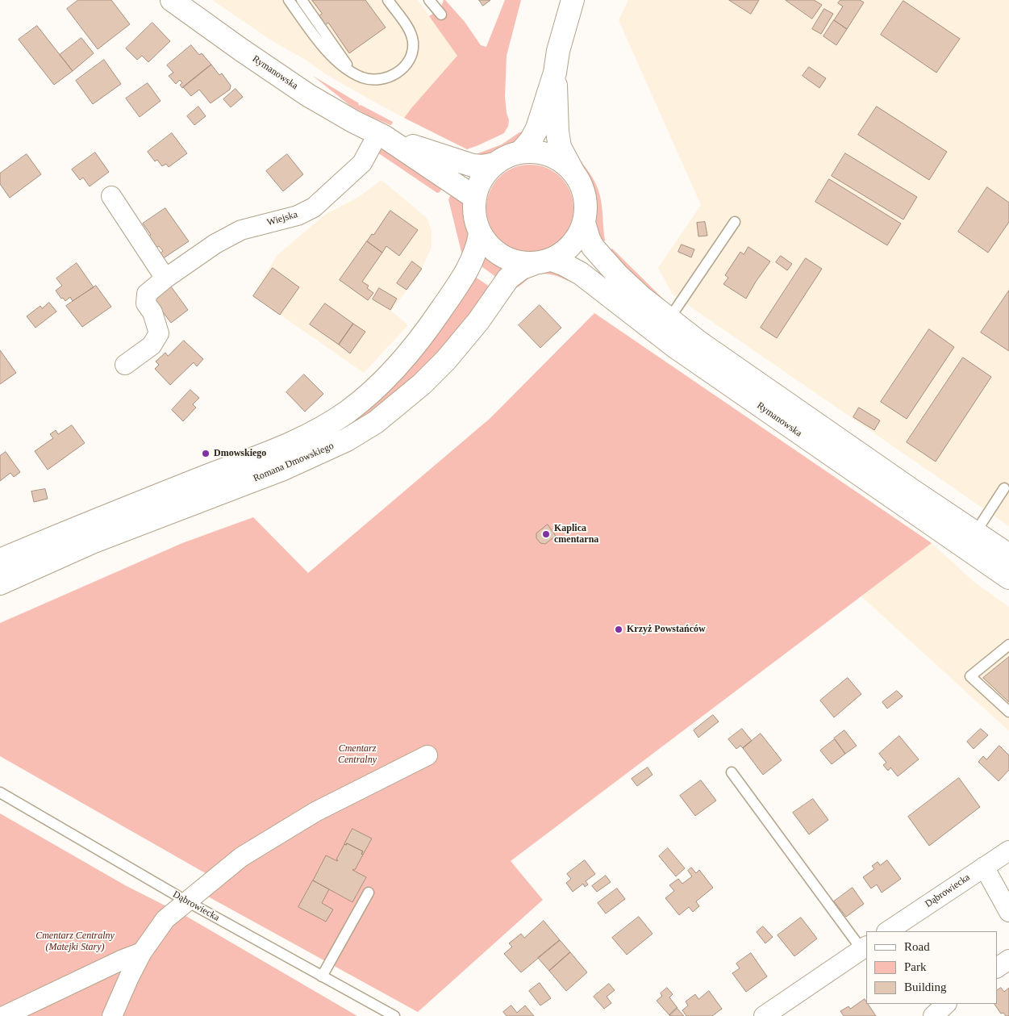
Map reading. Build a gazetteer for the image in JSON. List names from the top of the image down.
{
  "streets": {
    "main road": ["Rymanowska", "Romana Dmowskiego"],
    "street": ["Wiejska", "Dąbrowiecka"]
  },
  "crossings": [
    ["Rymanowska", "Wiejska"],
    ["Rymanowska", "Romana Dmowskiego"]
  ],
  "parks": ["Cmentarz Centralny", "Cmentarz Centralny (Matejki Stary)"],
  "places": ["Dmowskiego", "Kaplica cmentarna", "Krzyż Powstańców"],
  "legend": ["Road", "Park", "Building"]
}
